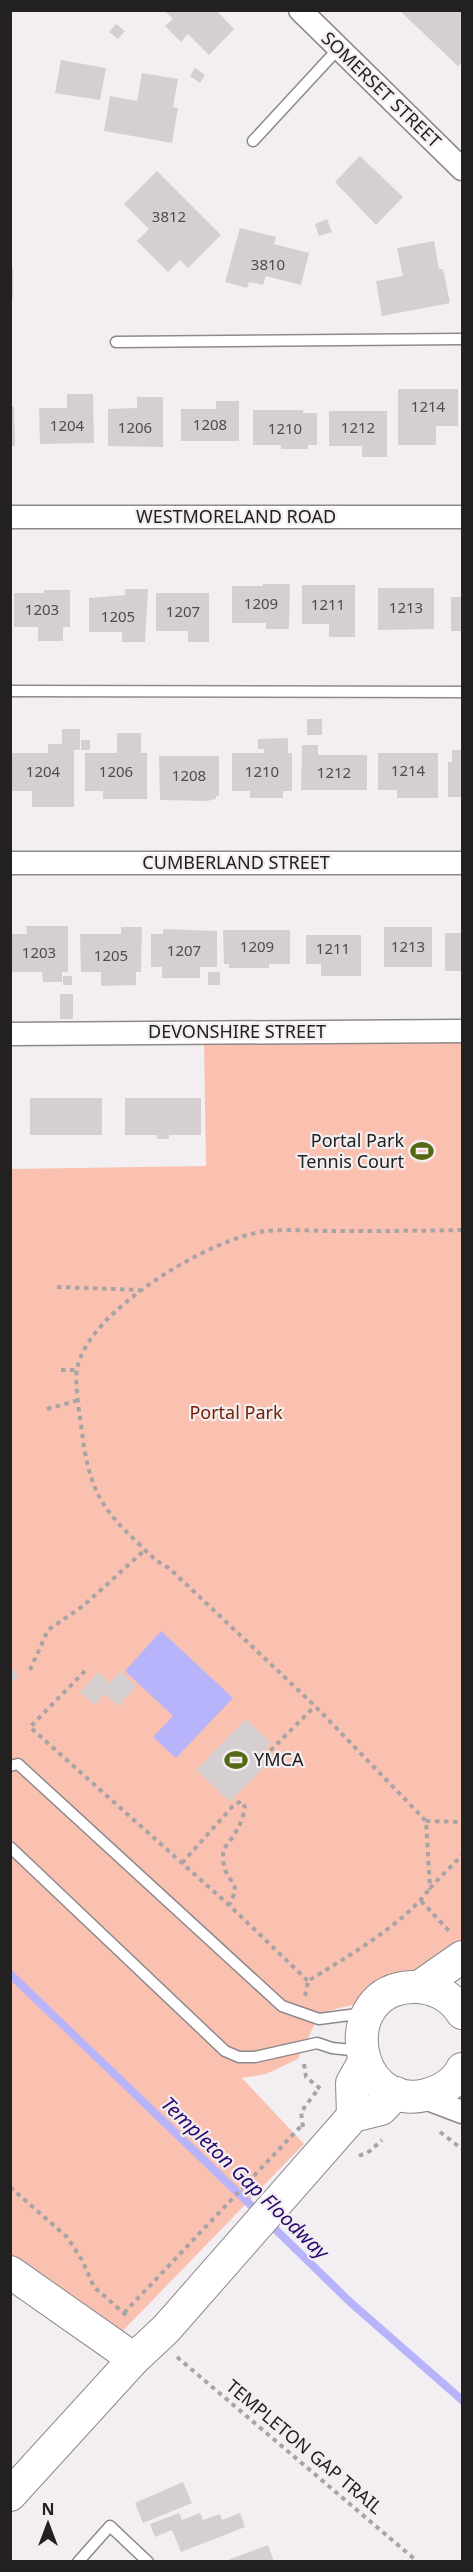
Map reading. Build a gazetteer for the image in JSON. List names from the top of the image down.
{
  "streets": {
    "street": [
      "SOMERSET STREET",
      "WESTMORELAND ROAD",
      "CUMBERLAND STREET",
      "DEVONSHIRE STREET"
    ],
    "path": ["TEMPLETON GAP TRAIL"]
  },
  "water": ["Templeton Gap Floodway"],
  "parks": ["Portal Park"],
  "places": {
    "sports": ["Portal Park Tennis Court", "YMCA"]
  },
  "house_numbers": [
    "3812",
    "3810",
    "1214",
    "1208",
    "1204",
    "1206",
    "1212",
    "1210",
    "1209",
    "1211",
    "1213",
    "1203",
    "1207",
    "1205",
    "1214",
    "1204",
    "1206",
    "1210",
    "1212",
    "1208",
    "1209",
    "1213",
    "1211",
    "1207",
    "1203",
    "1205"
  ],
  "north": "top"
}
